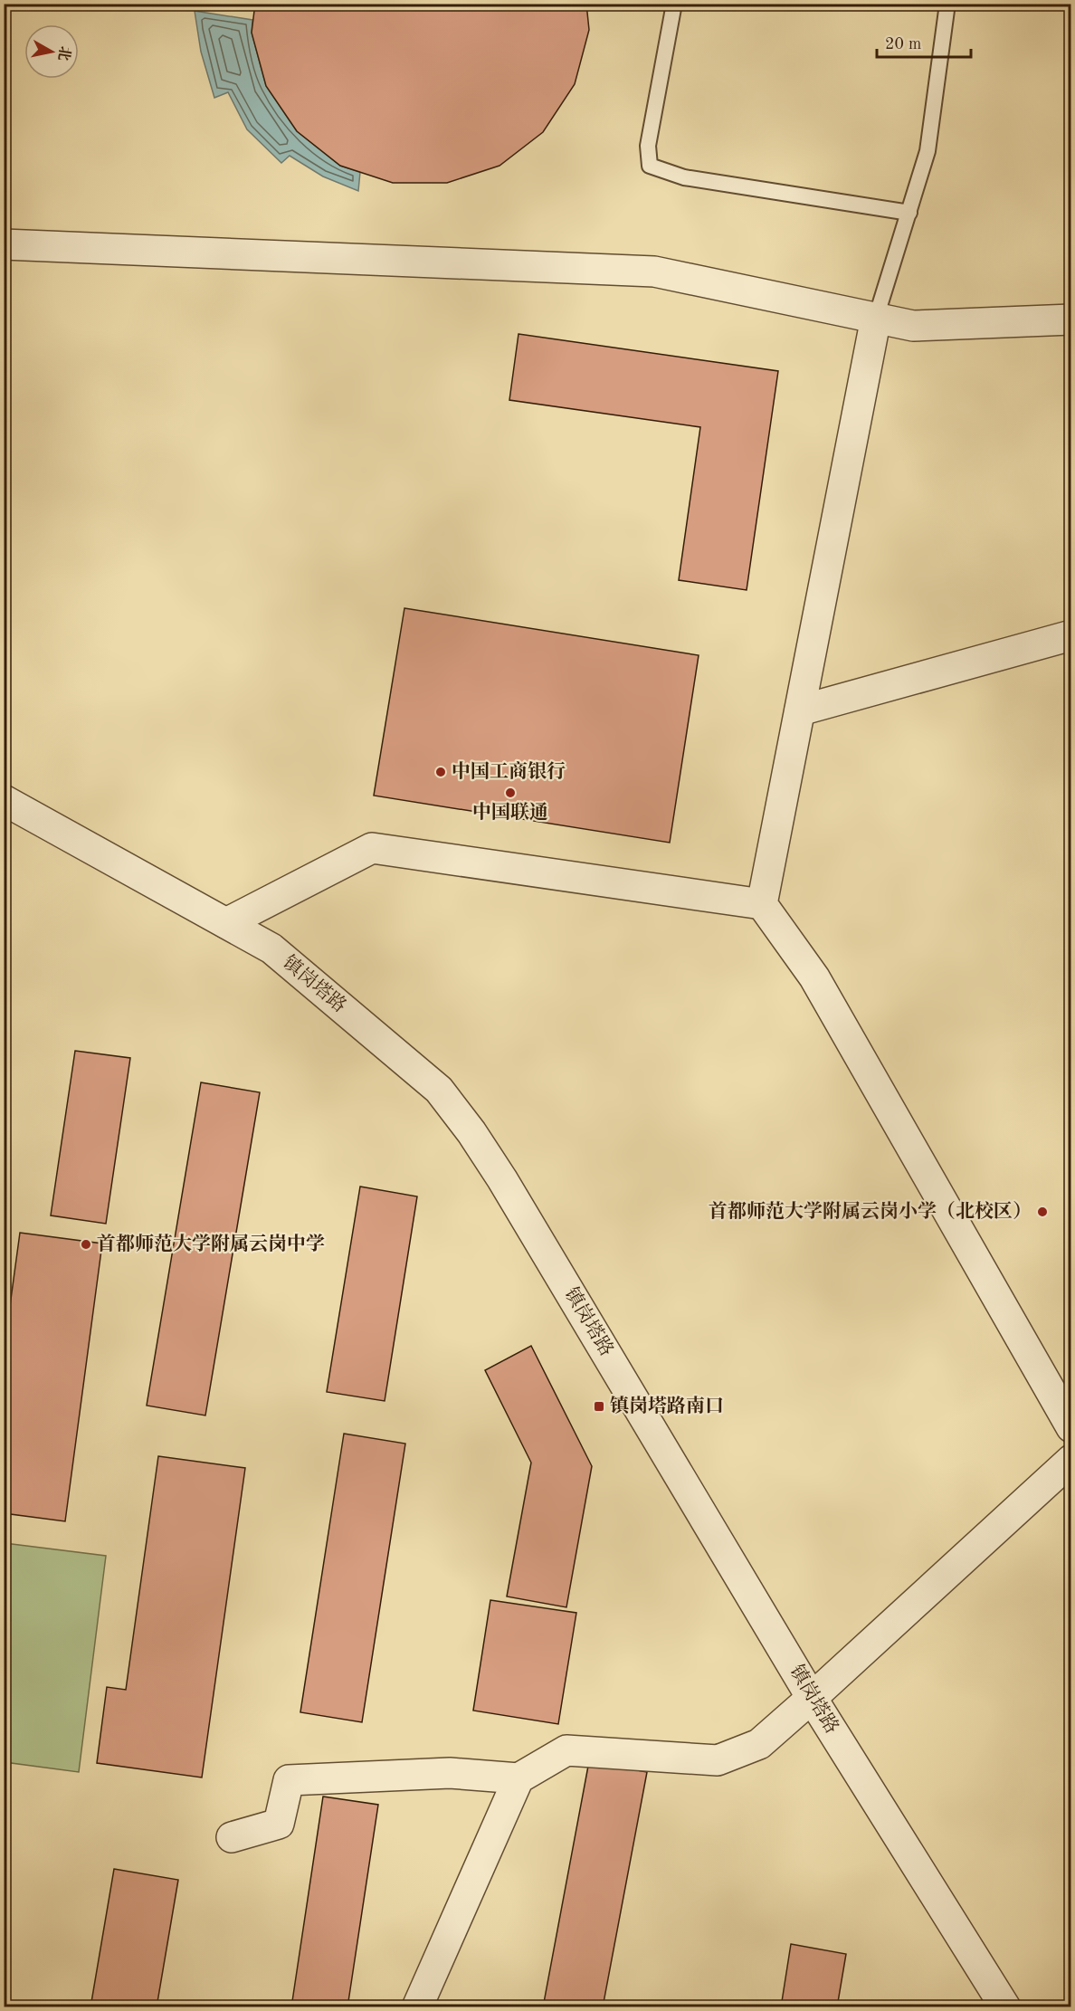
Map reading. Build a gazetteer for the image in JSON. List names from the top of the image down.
{
  "streets": {
    "street": ["镇岗塔路"]
  },
  "places": {
    "other": [
      "中国工商银行",
      "中国联通",
      "首都师范大学附属云岗小学（北校区）",
      "首都师范大学附属云岗中学"
    ],
    "transit": ["镇岗塔路南口"]
  },
  "scale_bar": "20 m",
  "north": "right"
}
